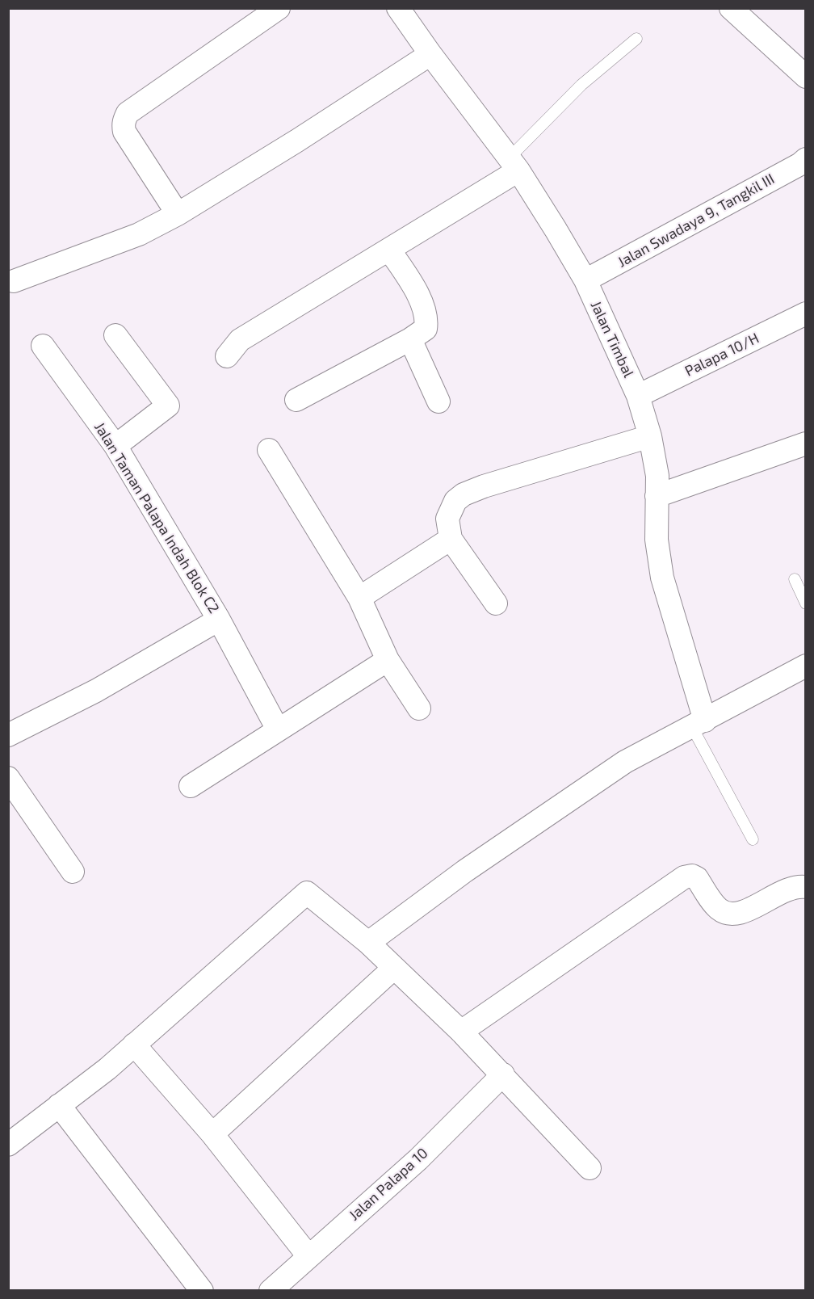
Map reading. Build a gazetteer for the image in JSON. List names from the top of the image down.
{
  "streets": {
    "street": [
      "Jalan Swadaya 9, Tangkil III",
      "Jalan Timbal",
      "Palapa 10/H",
      "Jalan Taman Palapa Indah Blok C2",
      "Jalan Palapa 10"
    ]
  },
  "crossings": [
    ["Jalan Swadaya 9, Tangkil III", "Jalan Timbal"],
    ["Jalan Timbal", "Palapa 10/H"]
  ]
}
